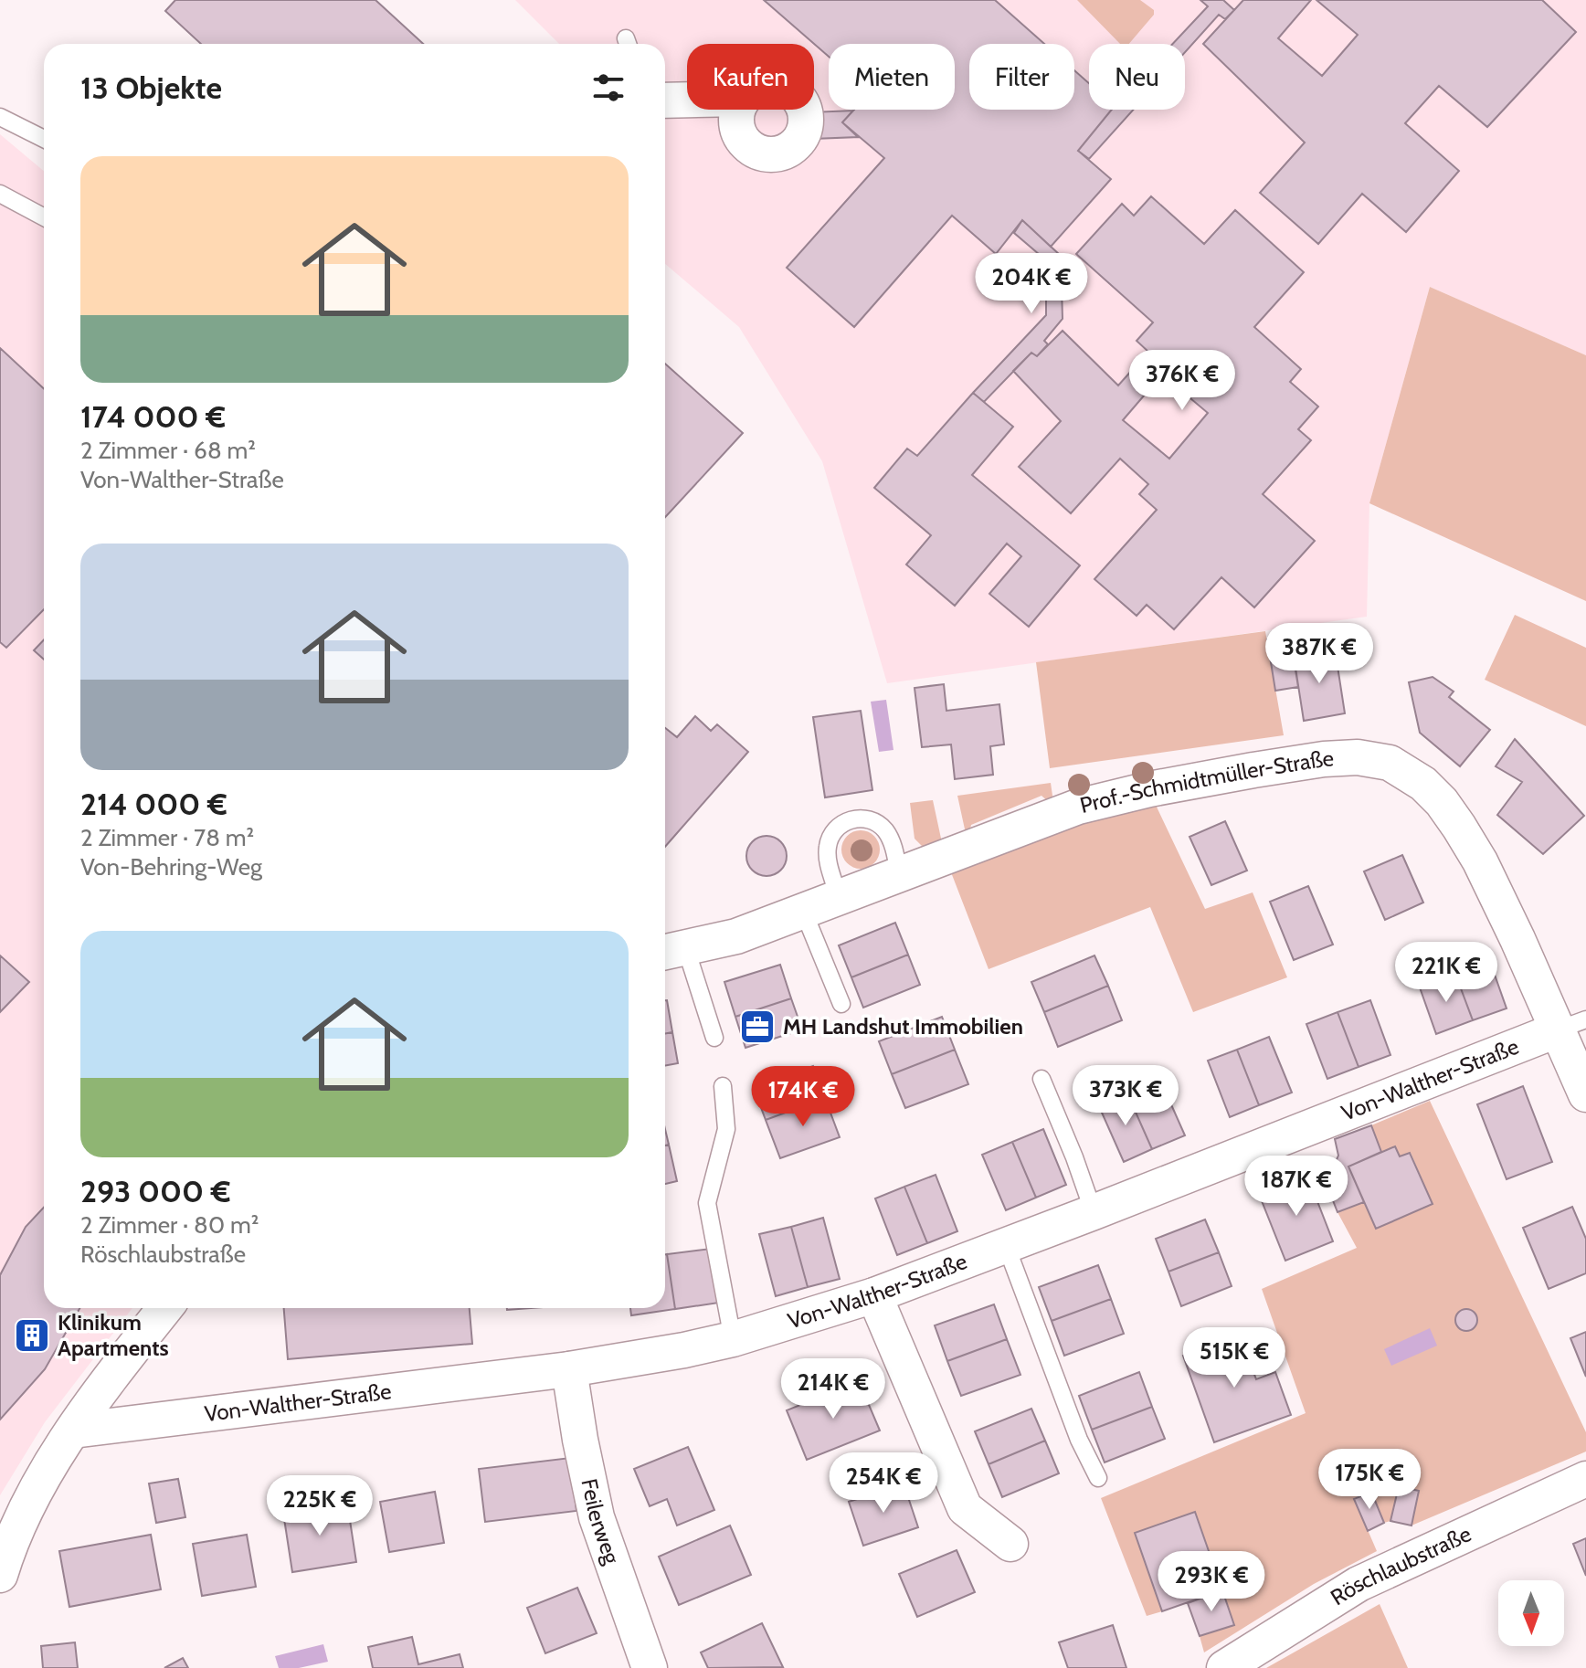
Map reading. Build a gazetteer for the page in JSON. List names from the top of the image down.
{
  "streets": {
    "street": [
      "Prof.-Schmidtmüller-Straße",
      "Von-Walther-Straße",
      "Feilerweg",
      "Röschlaubstraße"
    ]
  },
  "crossings": [
    ["Prof.-Schmidtmüller-Straße", "Von-Walther-Straße"],
    ["Von-Walther-Straße", "Feilerweg"]
  ],
  "places": {
    "office": ["MH Landshut Immobilien"],
    "building": ["Klinikum Apartments"]
  },
  "north": "bottom",
  "page": {
    "chip": [
      "Kaufen",
      "Mieten",
      "Filter",
      "Neu"
    ],
    "heading": "13 Objekte",
    "list": [
      {
        "name": "174 000 €",
        "note": "2 Zimmer · 68 m² · Von-Walther-Straße"
      },
      {
        "name": "214 000 €",
        "note": "2 Zimmer · 78 m² · Von-Behring-Weg"
      },
      {
        "name": "293 000 €",
        "note": "2 Zimmer · 80 m² · Röschlaubstraße"
      }
    ],
    "price": [
      "204K €",
      "376K €",
      "387K €",
      "221K €",
      "373K €",
      "174K €",
      "187K €",
      "515K €",
      "214K €",
      "175K €",
      "254K €",
      "225K €",
      "293K €"
    ]
  }
}
